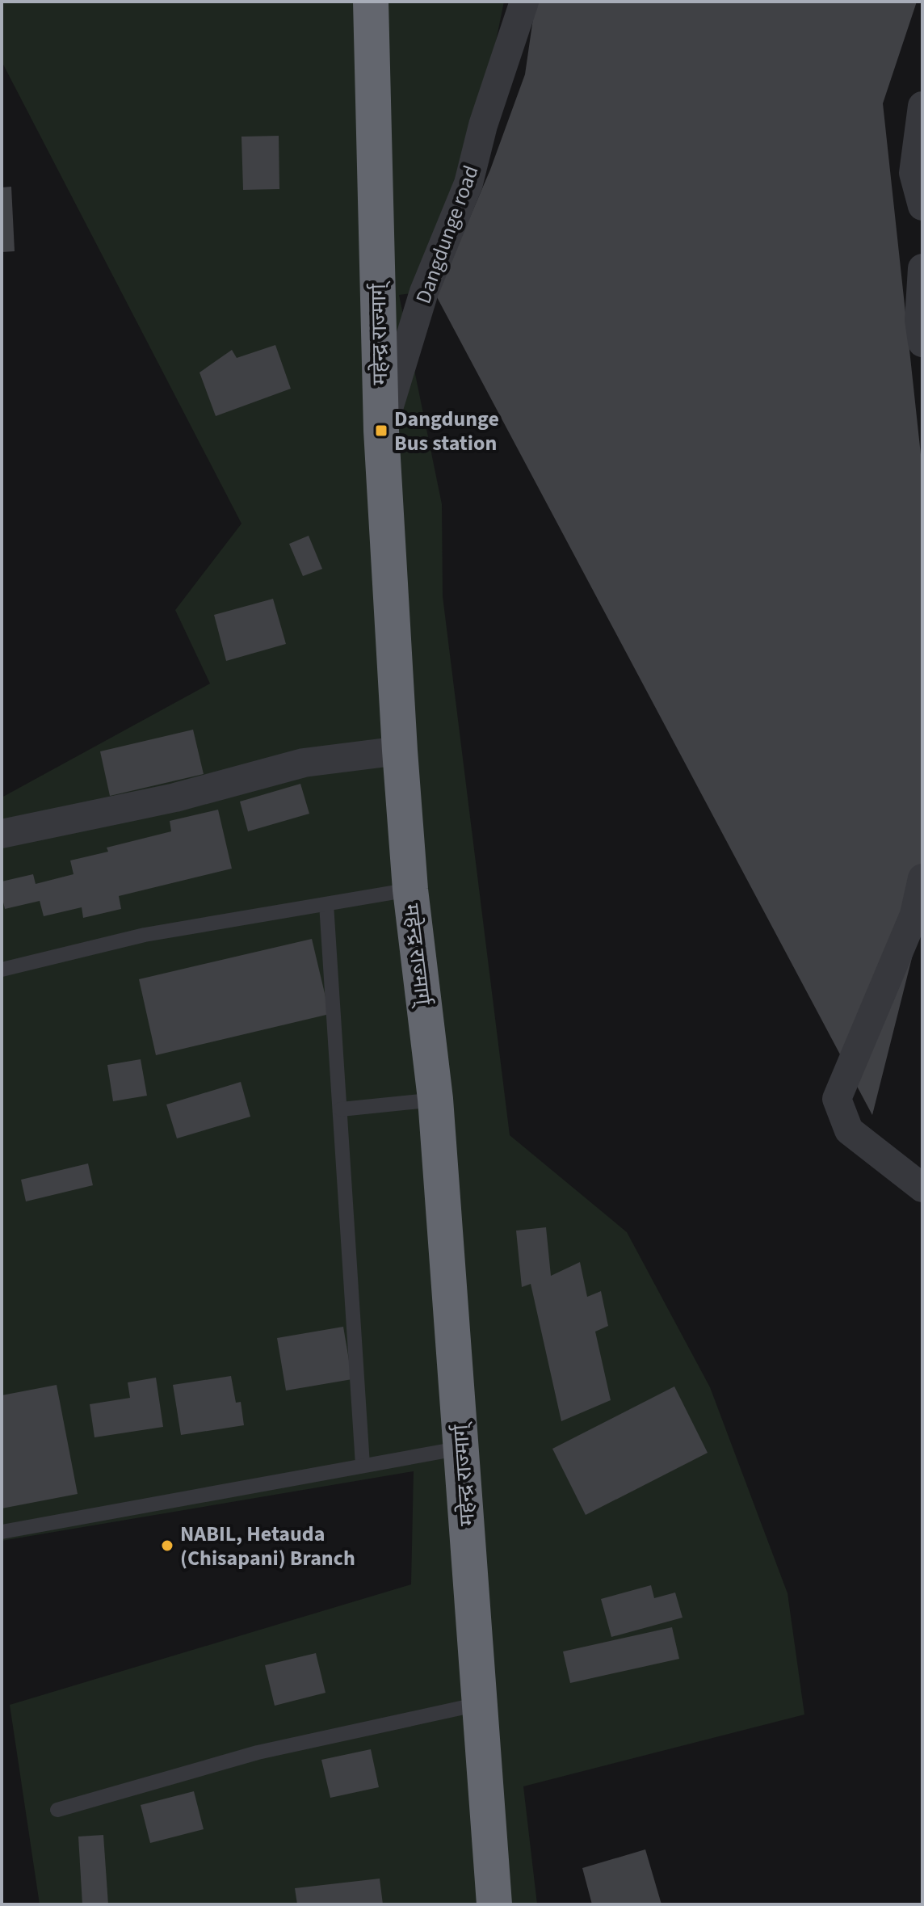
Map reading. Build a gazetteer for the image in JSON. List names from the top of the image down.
{
  "streets": {
    "highway": ["महेन्द्र राज्मार्ग्"],
    "street": ["Dangdunge road"]
  },
  "crossings": [
    ["Dangdunge road", "महेन्द्र राज्मार्ग्"]
  ],
  "places": {
    "transit": ["Dangdunge Bus station"],
    "other": ["NABIL, Hetauda (Chisapani) Branch"]
  }
}
